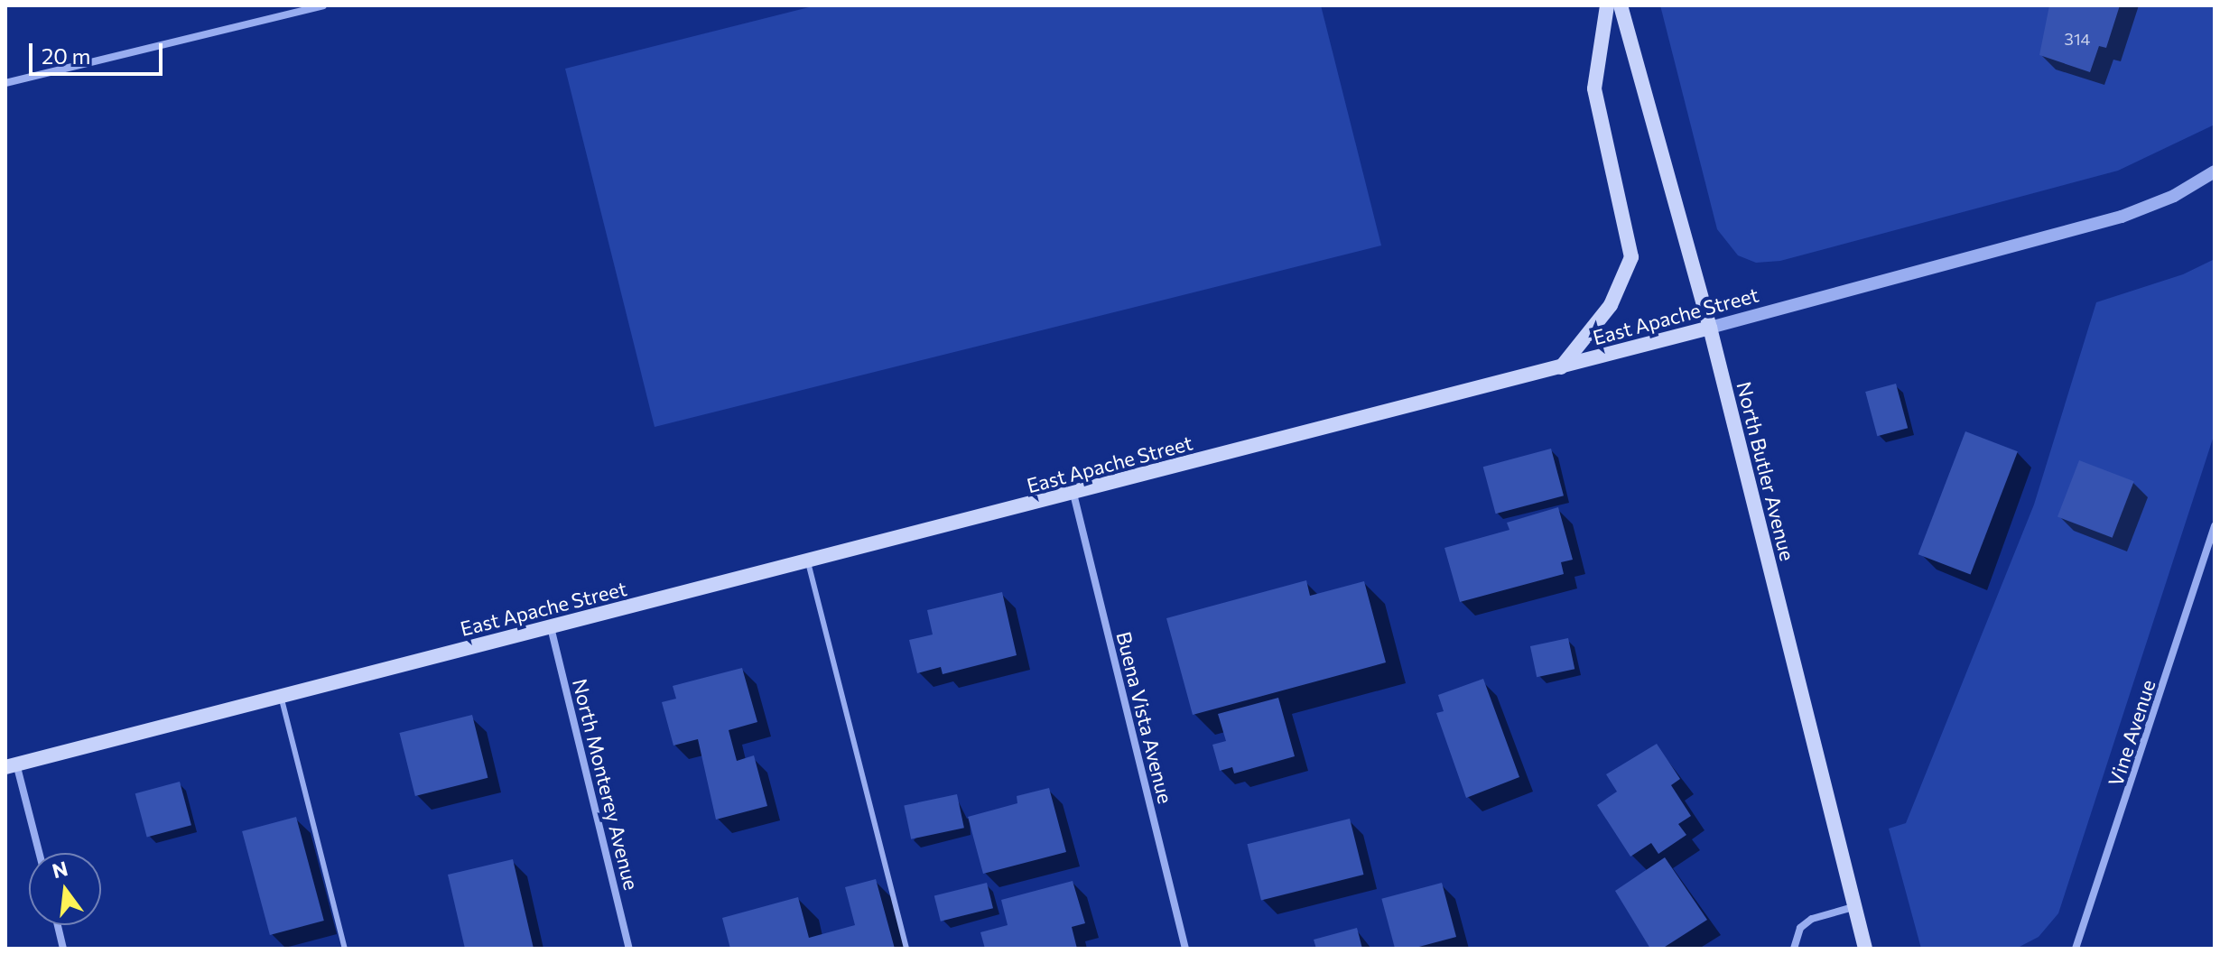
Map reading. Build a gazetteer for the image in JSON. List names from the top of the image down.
{
  "streets": {
    "main road": ["East Apache Street", "North Butler Avenue"],
    "street": ["Buena Vista Avenue", "Vine Avenue", "North Monterey Avenue"]
  },
  "crossings": [
    ["East Apache Street", "North Butler Avenue"],
    ["East Apache Street", "Buena Vista Avenue"],
    ["East Apache Street", "North Monterey Avenue"]
  ],
  "house_numbers": ["314"],
  "scale_bar": "20 m",
  "north": "top"
}
